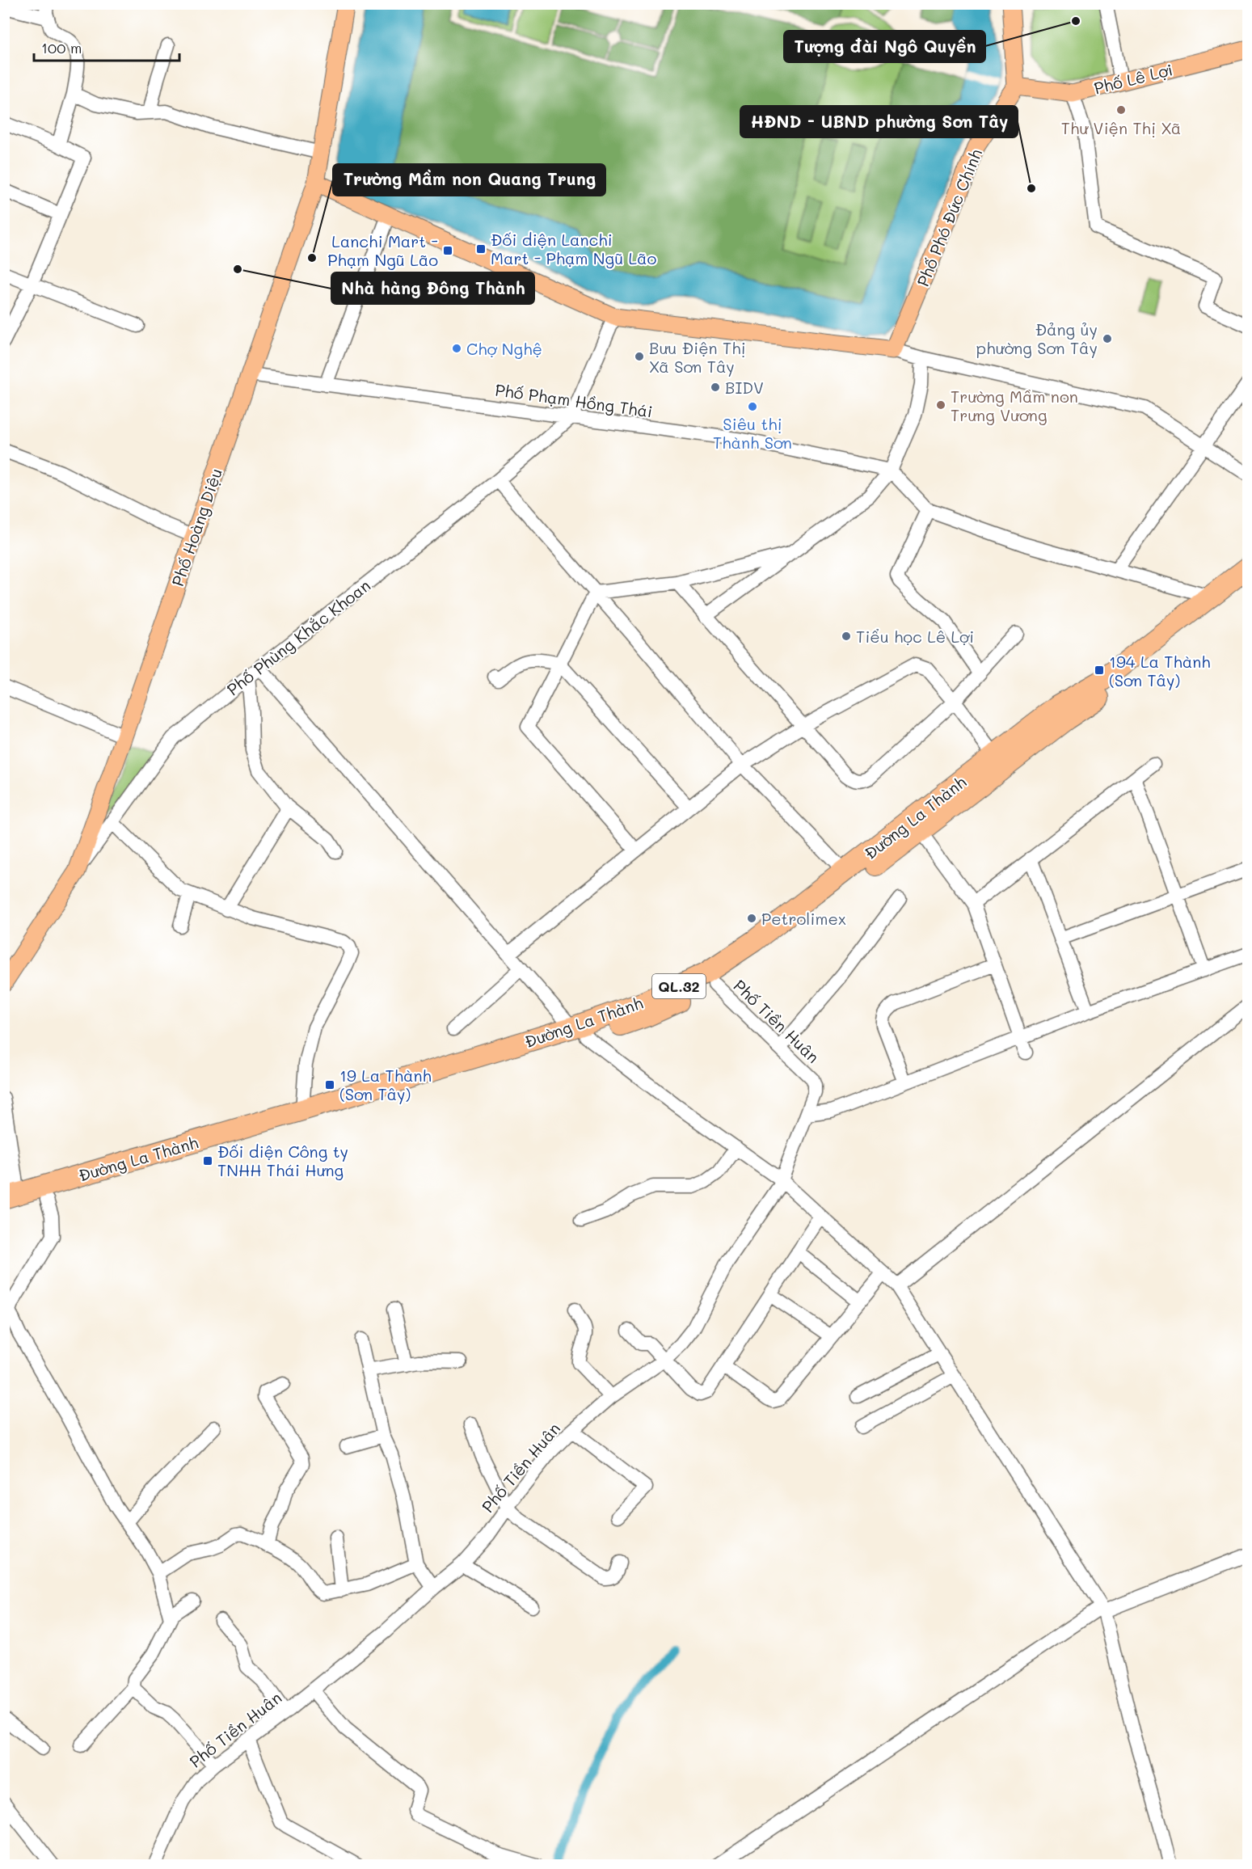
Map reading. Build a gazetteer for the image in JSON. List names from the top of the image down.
{
  "streets": {
    "highway": ["Đường La Thành", "QL.32"],
    "main road": ["Phố Lê Lợi", "Phố Phó Đức Chính", "Phố Hoàng Diệu"],
    "street": ["Phố Phạm Hồng Thái", "Phố Phùng Khắc Khoan", "Phố Tiền Huân"]
  },
  "crossings": [
    ["Phố Lê Lợi", "Phố Phó Đức Chính"],
    ["Phố Phạm Hồng Thái", "Phố Hoàng Diệu"],
    ["Phố Phạm Hồng Thái", "Phố Phùng Khắc Khoan"],
    ["Phố Hoàng Diệu", "Phố Phùng Khắc Khoan"],
    ["Đường La Thành", "Phố Tiền Huân"]
  ],
  "places": {
    "other": [
      "Tượng đài Ngô Quyền",
      "Thư Viện Thị Xã",
      "HĐND - UBND phường Sơn Tây",
      "Trường Mầm non Quang Trung",
      "Nhà hàng Đông Thành",
      "Đảng ủy phường Sơn Tây",
      "Chợ Nghệ",
      "Bưu Điện Thị Xã Sơn Tây",
      "BIDV",
      "Trường Mầm non Trưng Vương",
      "Siêu thị Thành Sơn",
      "Tiểu học Lê Lợi",
      "Petrolimex"
    ],
    "transit": [
      "Đối diện Lanchi Mart - Phạm Ngũ Lão",
      "Lanchi Mart - Phạm Ngũ Lão",
      "194 La Thành (Sơn Tây)",
      "19 La Thành (Sơn Tây)",
      "Đối diện Công ty TNHH Thái Hưng"
    ]
  },
  "scale_bar": "100 m"
}
